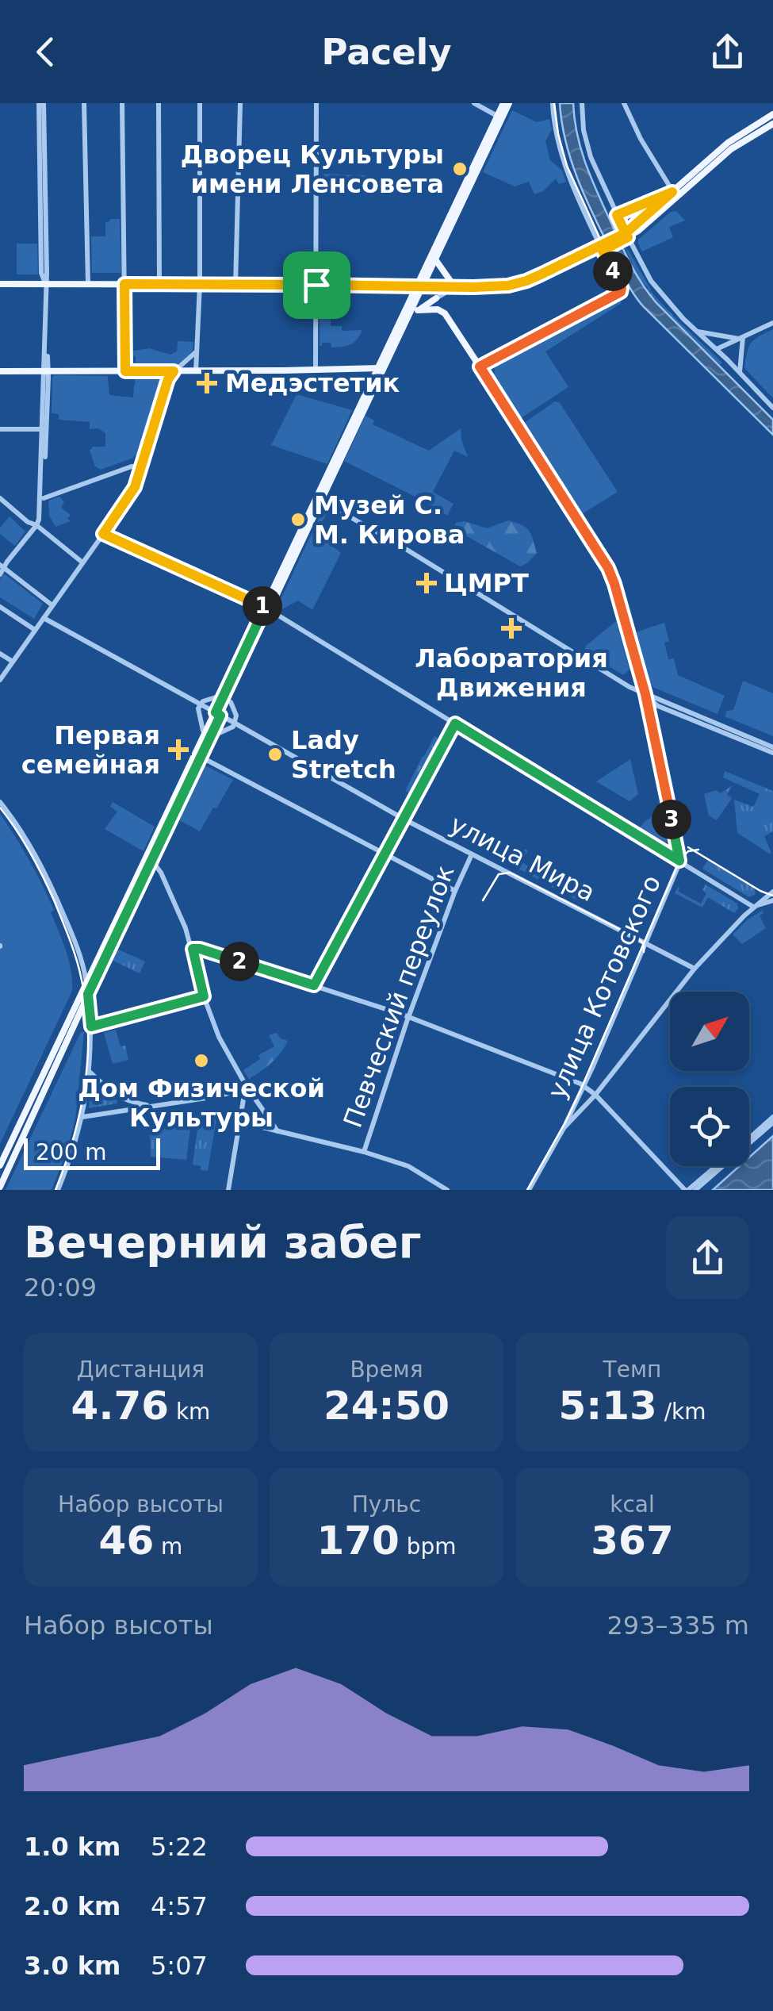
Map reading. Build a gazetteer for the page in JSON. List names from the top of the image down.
{
  "streets": {
    "street": ["улица Мира", "улица Котовского", "Певческий переулок"]
  },
  "crossings": [
    ["улица Мира", "улица Котовского"],
    ["улица Мира", "Певческий переулок"]
  ],
  "places": {
    "other": [
      "Дворец Культуры имени Ленсовета",
      "Музей С. М. Кирова",
      "Lady Stretch",
      "Дом Физической Культуры"
    ],
    "health": [
      "Медэстетик",
      "ЦМРТ",
      "Лаборатория Движения",
      "Первая семейная"
    ]
  },
  "scale_bar": "200 m",
  "north": "top right",
  "page": {
    "header": "Pacely",
    "pins": [
      "4",
      "1",
      "3",
      "2"
    ],
    "scale": "200 m",
    "heading": ["Вечерний забег", "20:09"],
    "stats": [
      ["Дистанция", "4.76 km"],
      ["Время", "24:50"],
      ["Темп", "5:13 /km"],
      ["Набор высоты", "46 m"],
      ["Пульс", "170 bpm"],
      ["kcal", "367"]
    ],
    "chart": ["Набор высоты", "293–335 m"],
    "list": [
      {
        "name": "1.0 km",
        "note": "5:22"
      },
      {
        "name": "2.0 km",
        "note": "4:57"
      },
      {
        "name": "3.0 km",
        "note": "5:07"
      }
    ]
  }
}
